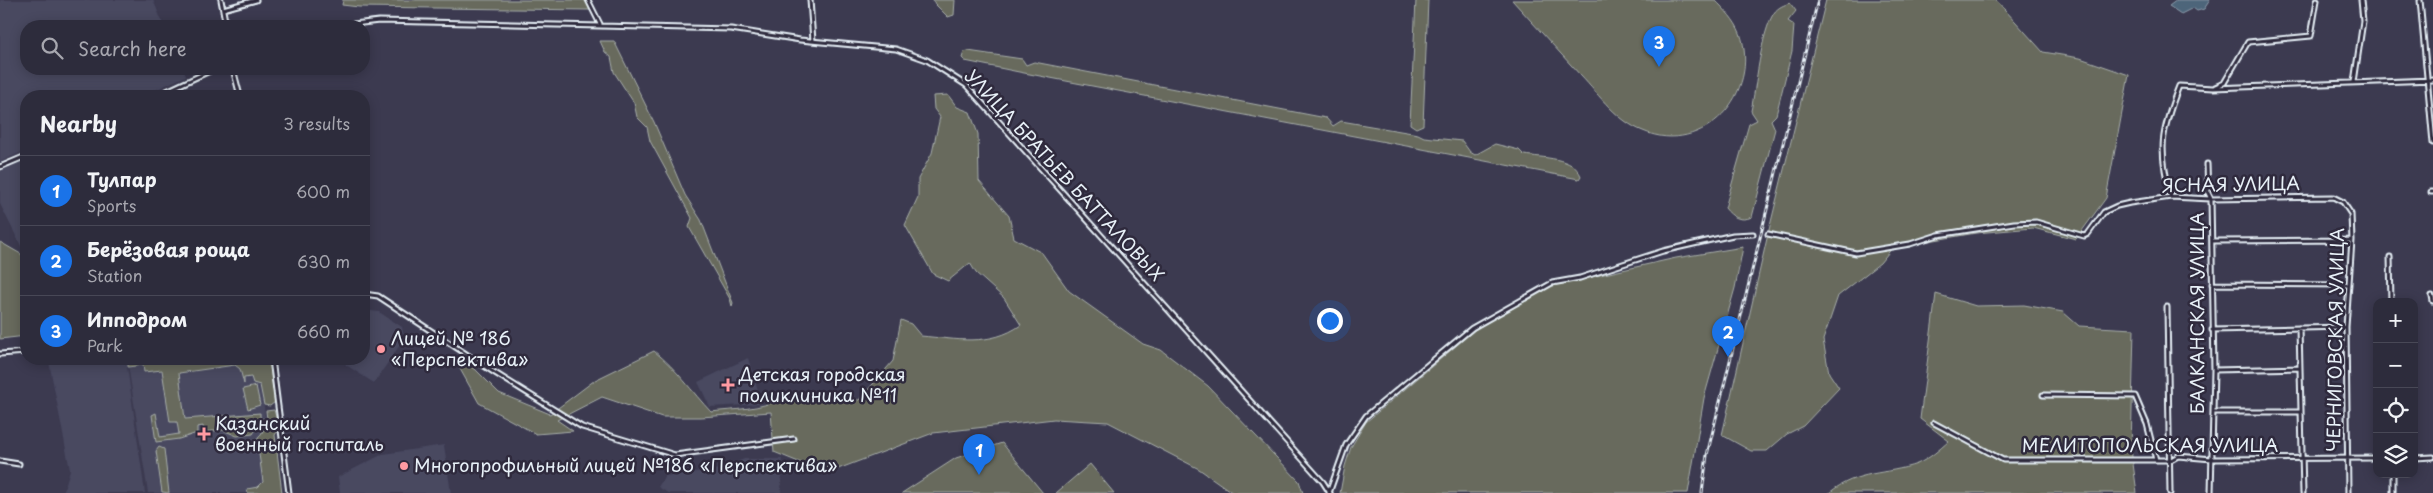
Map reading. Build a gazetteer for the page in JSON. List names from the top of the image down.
{
  "streets": {
    "street": [
      "УЛИЦА БРАТЬЕВ БАТТАЛОВЫХ",
      "ЯСНАЯ УЛИЦА",
      "БАЛКАНСКАЯ УЛИЦА",
      "ЧЕРНИГОВСКАЯ УЛИЦА",
      "МЕЛИТОПОЛЬСКАЯ УЛИЦА"
    ]
  },
  "crossings": [
    ["ЯСНАЯ УЛИЦА", "БАЛКАНСКАЯ УЛИЦА"],
    ["ЯСНАЯ УЛИЦА", "ЧЕРНИГОВСКАЯ УЛИЦА"],
    ["БАЛКАНСКАЯ УЛИЦА", "МЕЛИТОПОЛЬСКАЯ УЛИЦА"],
    ["ЧЕРНИГОВСКАЯ УЛИЦА", "МЕЛИТОПОЛЬСКАЯ УЛИЦА"]
  ],
  "places": {
    "other": ["Лицей № 186 «Перспектива»", "Многопрофильный лицей №186 «Перспектива»"],
    "health": ["Детская городская поликлиника №11", "Казанский военный госпиталь"]
  },
  "page": {
    "search": "Search here",
    "pins": ["3", "2", "1"],
    "heading": ["Nearby", "3 results"],
    "list": [
      {
        "mark": "1",
        "name": "Тулпар",
        "note": "Sports",
        "value": "600 m"
      },
      {
        "mark": "2",
        "name": "Берёзовая роща",
        "note": "Station",
        "value": "630 m"
      },
      {
        "mark": "3",
        "name": "Ипподром",
        "note": "Park",
        "value": "660 m"
      }
    ],
    "map_buttons": ["+", "−"]
  }
}
